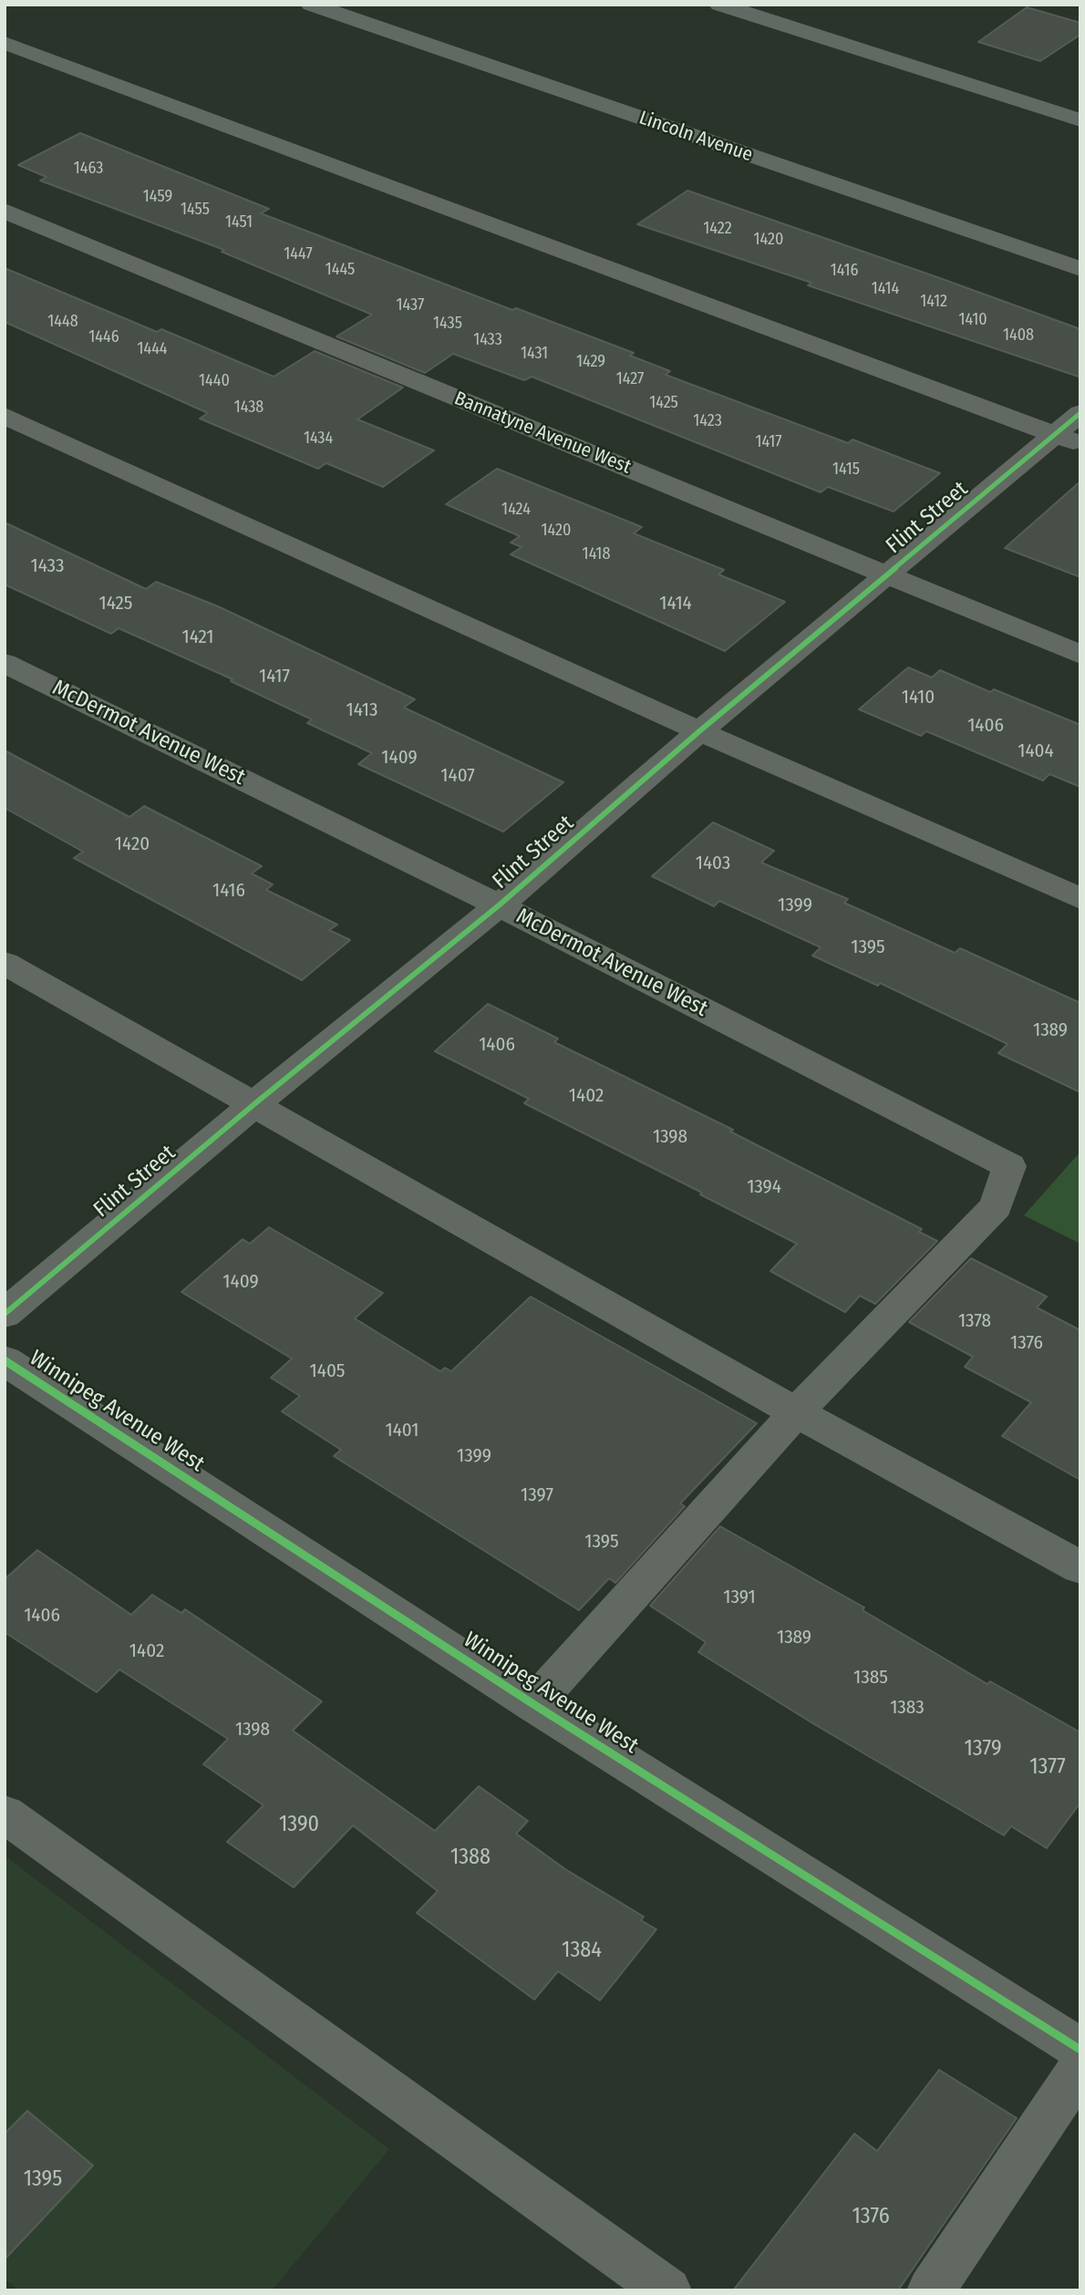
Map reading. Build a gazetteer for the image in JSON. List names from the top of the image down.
{
  "streets": {
    "street": [
      "Lincoln Avenue",
      "Bannatyne Avenue West",
      "Flint Street",
      "McDermot Avenue West",
      "Winnipeg Avenue West"
    ]
  },
  "crossings": [
    ["Bannatyne Avenue West", "Flint Street"],
    ["Flint Street", "McDermot Avenue West"]
  ],
  "house_numbers": [
    "1463",
    "1459",
    "1455",
    "1451",
    "1422",
    "1420",
    "1447",
    "1445",
    "1416",
    "1414",
    "1412",
    "1437",
    "1410",
    "1448",
    "1435",
    "1408",
    "1446",
    "1433",
    "1444",
    "1431",
    "1429",
    "1427",
    "1440",
    "1425",
    "1438",
    "1423",
    "1434",
    "1417",
    "1415",
    "1424",
    "1420",
    "1418",
    "1433",
    "1425",
    "1414",
    "1421",
    "1417",
    "1410",
    "1413",
    "1406",
    "1404",
    "1409",
    "1407",
    "1420",
    "1403",
    "1416",
    "1399",
    "1395",
    "1389",
    "1406",
    "1402",
    "1398",
    "1394",
    "1409",
    "1378",
    "1376",
    "1405",
    "1401",
    "1399",
    "1397",
    "1395",
    "1391",
    "1406",
    "1389",
    "1402",
    "1385",
    "1383",
    "1398",
    "1379",
    "1377",
    "1390",
    "1388",
    "1384",
    "1395",
    "1376"
  ]
}
